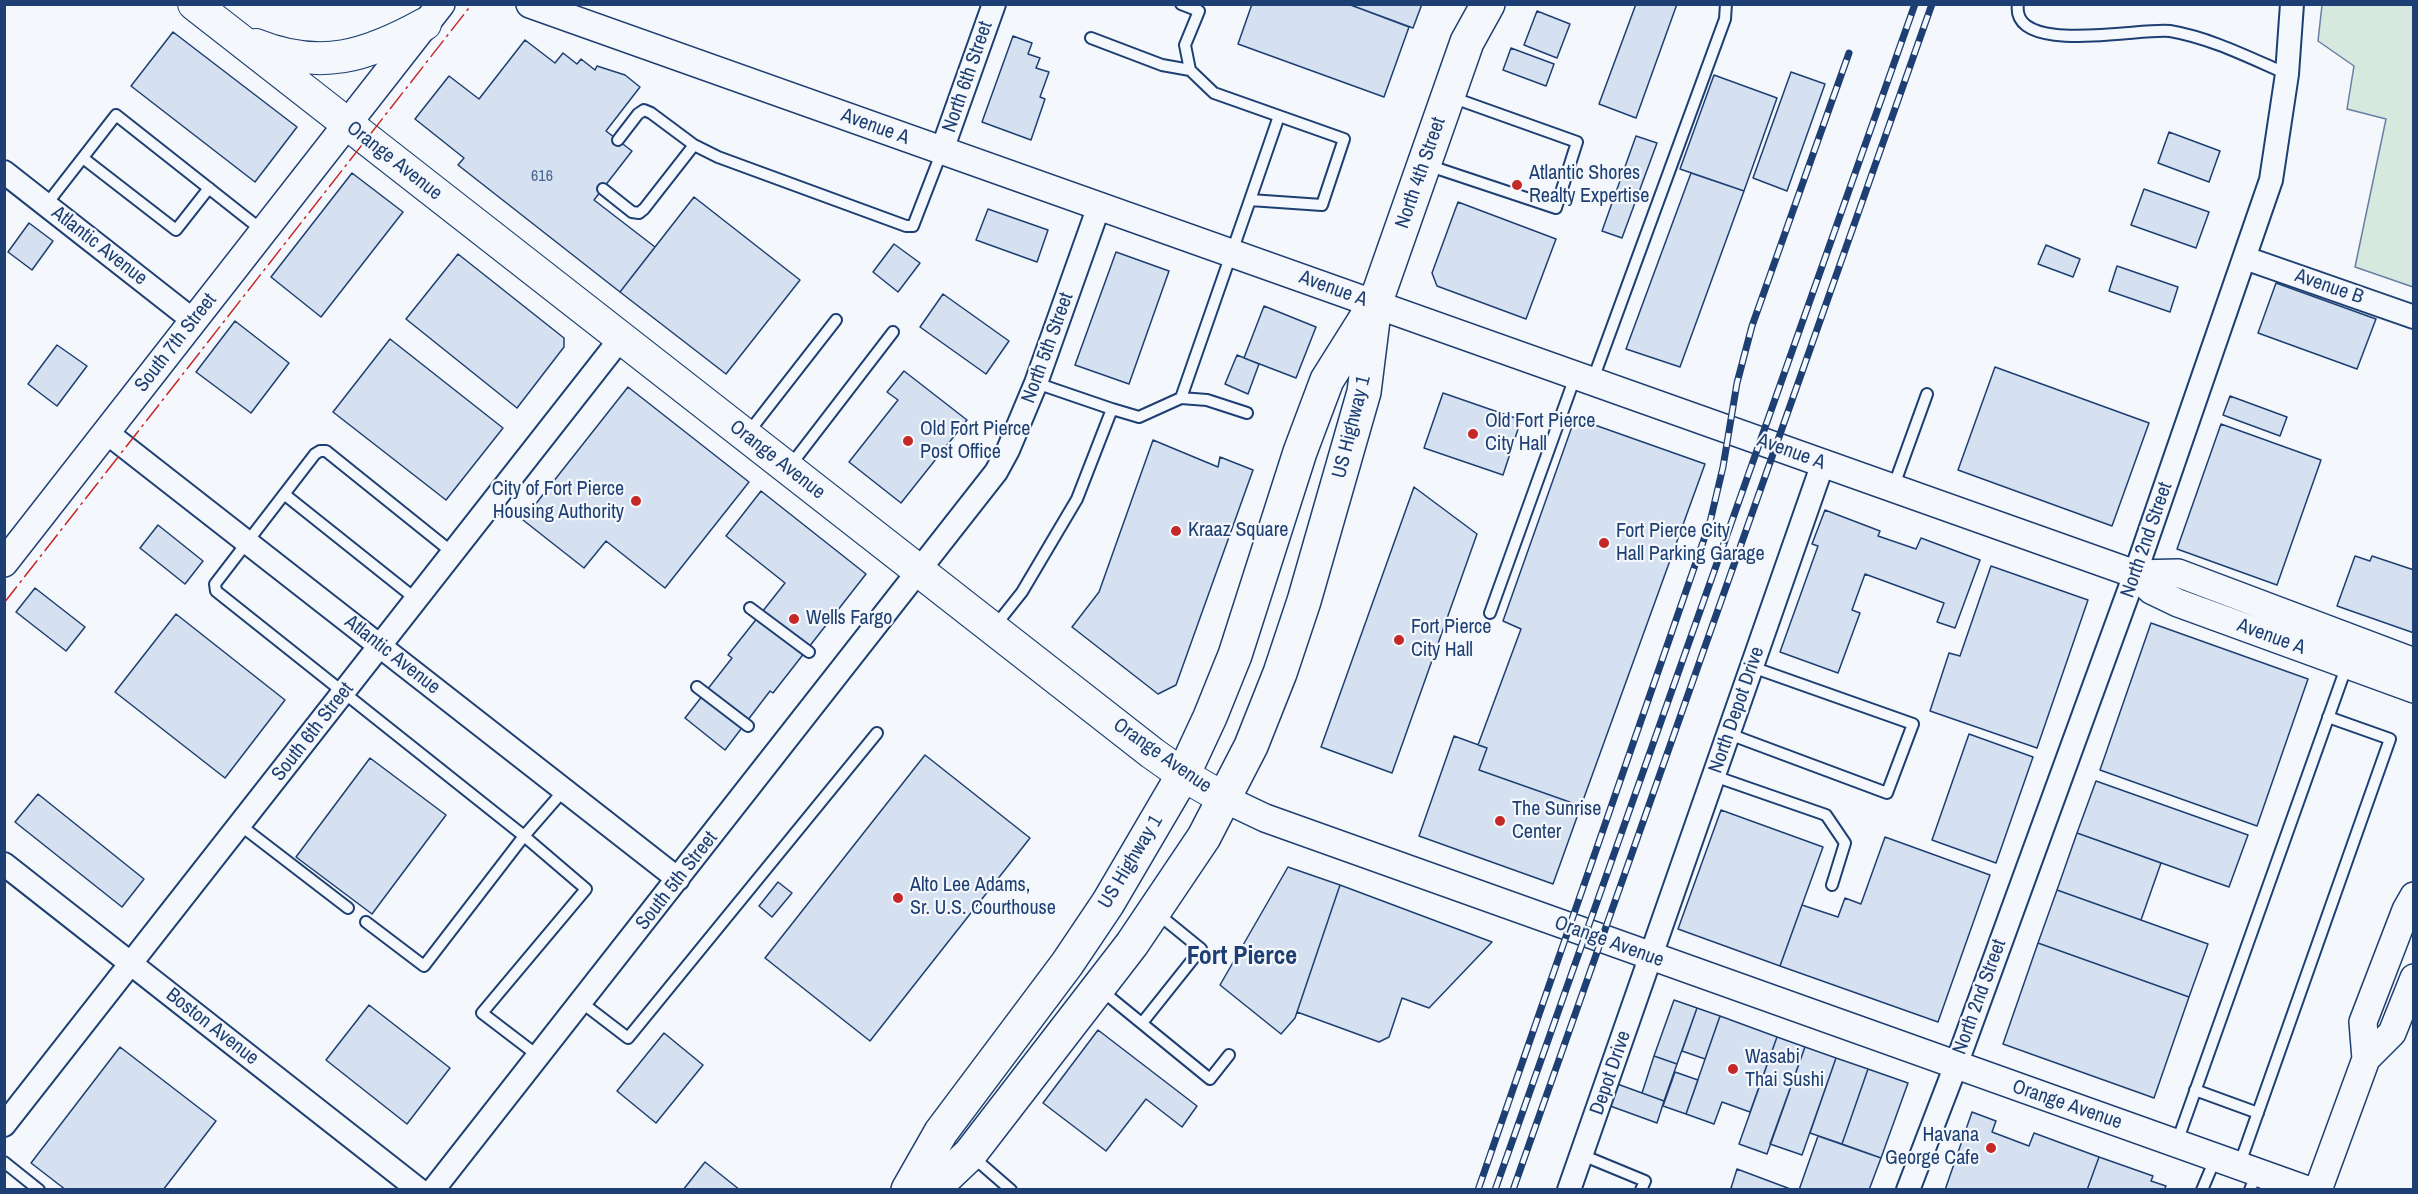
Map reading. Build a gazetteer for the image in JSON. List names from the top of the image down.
{
  "streets": {
    "main road": ["Orange Avenue", "North 4th Street", "US Highway 1"],
    "street": [
      "North 6th Street",
      "Avenue A",
      "Atlantic Avenue",
      "Avenue B",
      "South 7th Street",
      "North 5th Street",
      "North 2nd Street",
      "North Depot Drive",
      "South 6th Street",
      "South 5th Street",
      "Boston Avenue",
      "Depot Drive"
    ]
  },
  "crossings": [
    ["North 6th Street", "Avenue A"],
    ["Avenue A", "North 4th Street"],
    ["Avenue A", "North 5th Street"],
    ["Avenue A", "US Highway 1"],
    ["Avenue A", "North 2nd Street"],
    ["Avenue A", "North Depot Drive"],
    ["Orange Avenue", "South 7th Street"],
    ["Orange Avenue", "North 5th Street"],
    ["Orange Avenue", "US Highway 1"],
    ["Orange Avenue", "North 2nd Street"],
    ["Orange Avenue", "North Depot Drive"],
    ["Orange Avenue", "South 6th Street"],
    ["Orange Avenue", "South 5th Street"],
    ["Orange Avenue", "Depot Drive"],
    ["North 4th Street", "US Highway 1"],
    ["Atlantic Avenue", "South 7th Street"],
    ["Atlantic Avenue", "South 6th Street"],
    ["Atlantic Avenue", "South 5th Street"],
    ["Avenue B", "North 2nd Street"],
    ["North 5th Street", "South 5th Street"],
    ["North Depot Drive", "Depot Drive"],
    ["South 6th Street", "Boston Avenue"]
  ],
  "districts": ["Fort Pierce"],
  "places": [
    "Atlantic Shores Realty Expertise",
    "Old Fort Pierce City Hall",
    "Old Fort Pierce Post Office",
    "City of Fort Pierce Housing Authority",
    "Kraaz Square",
    "Fort Pierce City Hall Parking Garage",
    "Wells Fargo",
    "Fort Pierce City Hall",
    "The Sunrise Center",
    "Alto Lee Adams, Sr. U.S. Courthouse",
    "Wasabi Thai Sushi",
    "Havana George Cafe"
  ],
  "house_numbers": ["616"]
}
